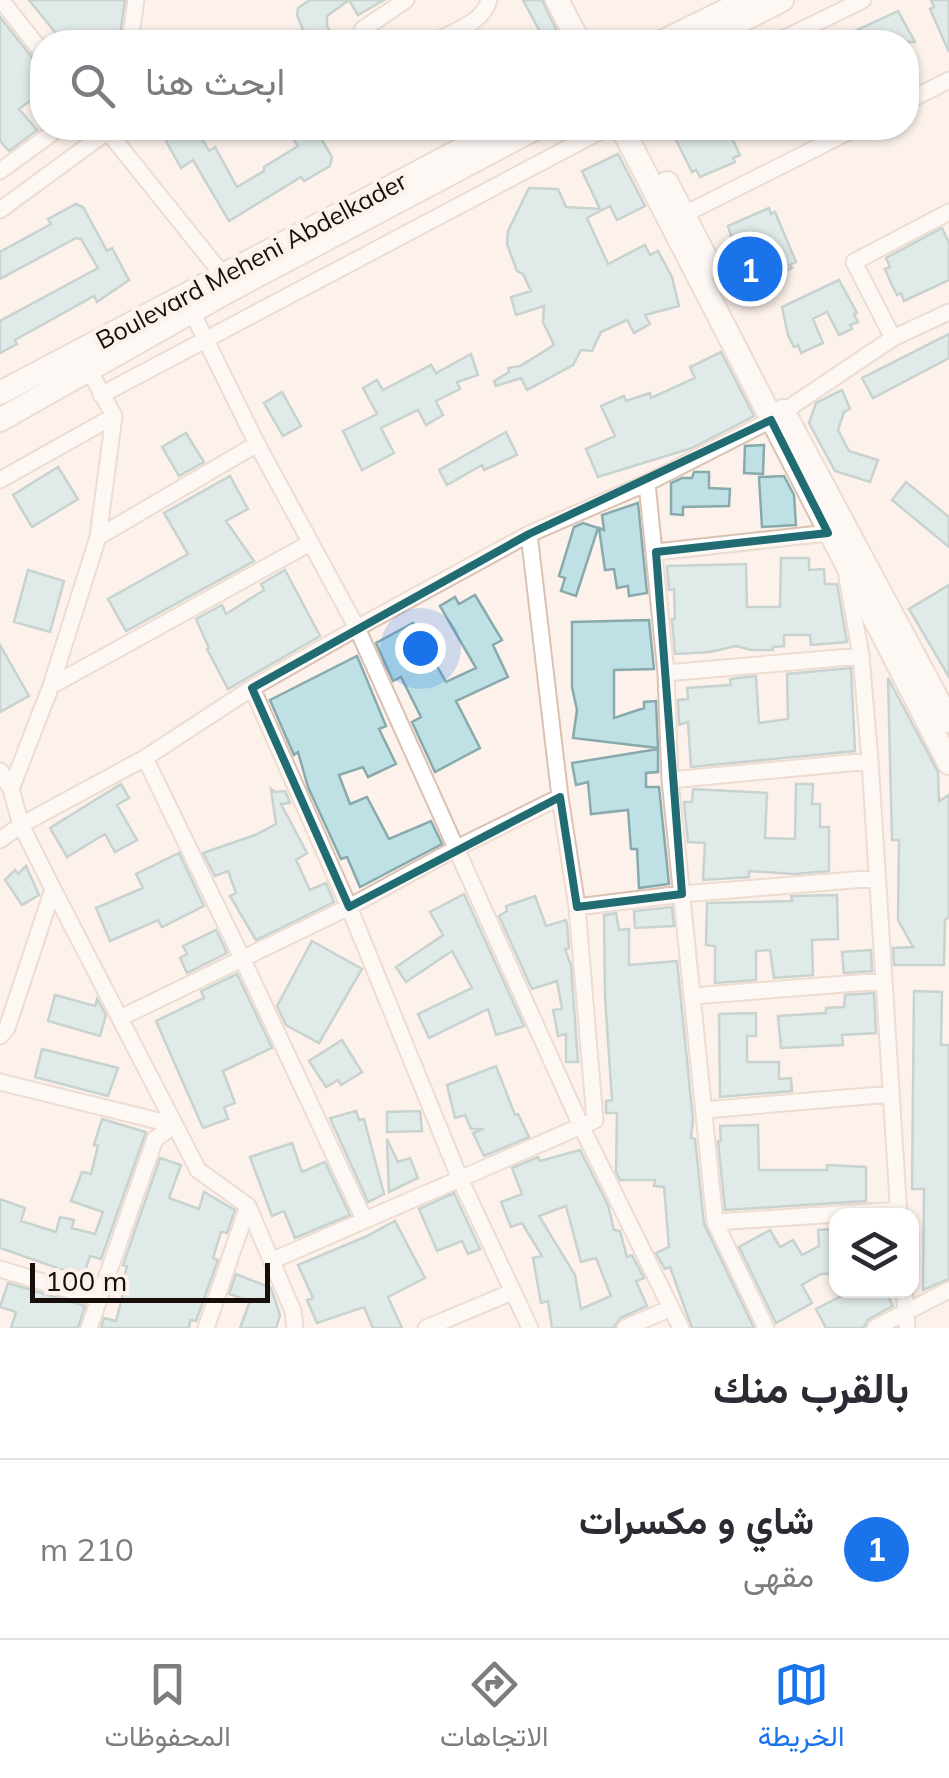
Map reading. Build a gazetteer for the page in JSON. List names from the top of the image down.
{
  "streets": {
    "main road": ["Boulevard Meheni Abdelkader"]
  },
  "scale_bar": "100 m",
  "page": {
    "search": "ابحث هنا",
    "pins": "1",
    "scale": "100 m",
    "heading": "بالقرب منك",
    "list": [
      {
        "mark": "1",
        "name": "شاي و مكسرات",
        "note": "مقهى",
        "value": "210 m"
      }
    ],
    "nav": ["الخريطة", "الاتجاهات", "المحفوظات"]
  }
}
